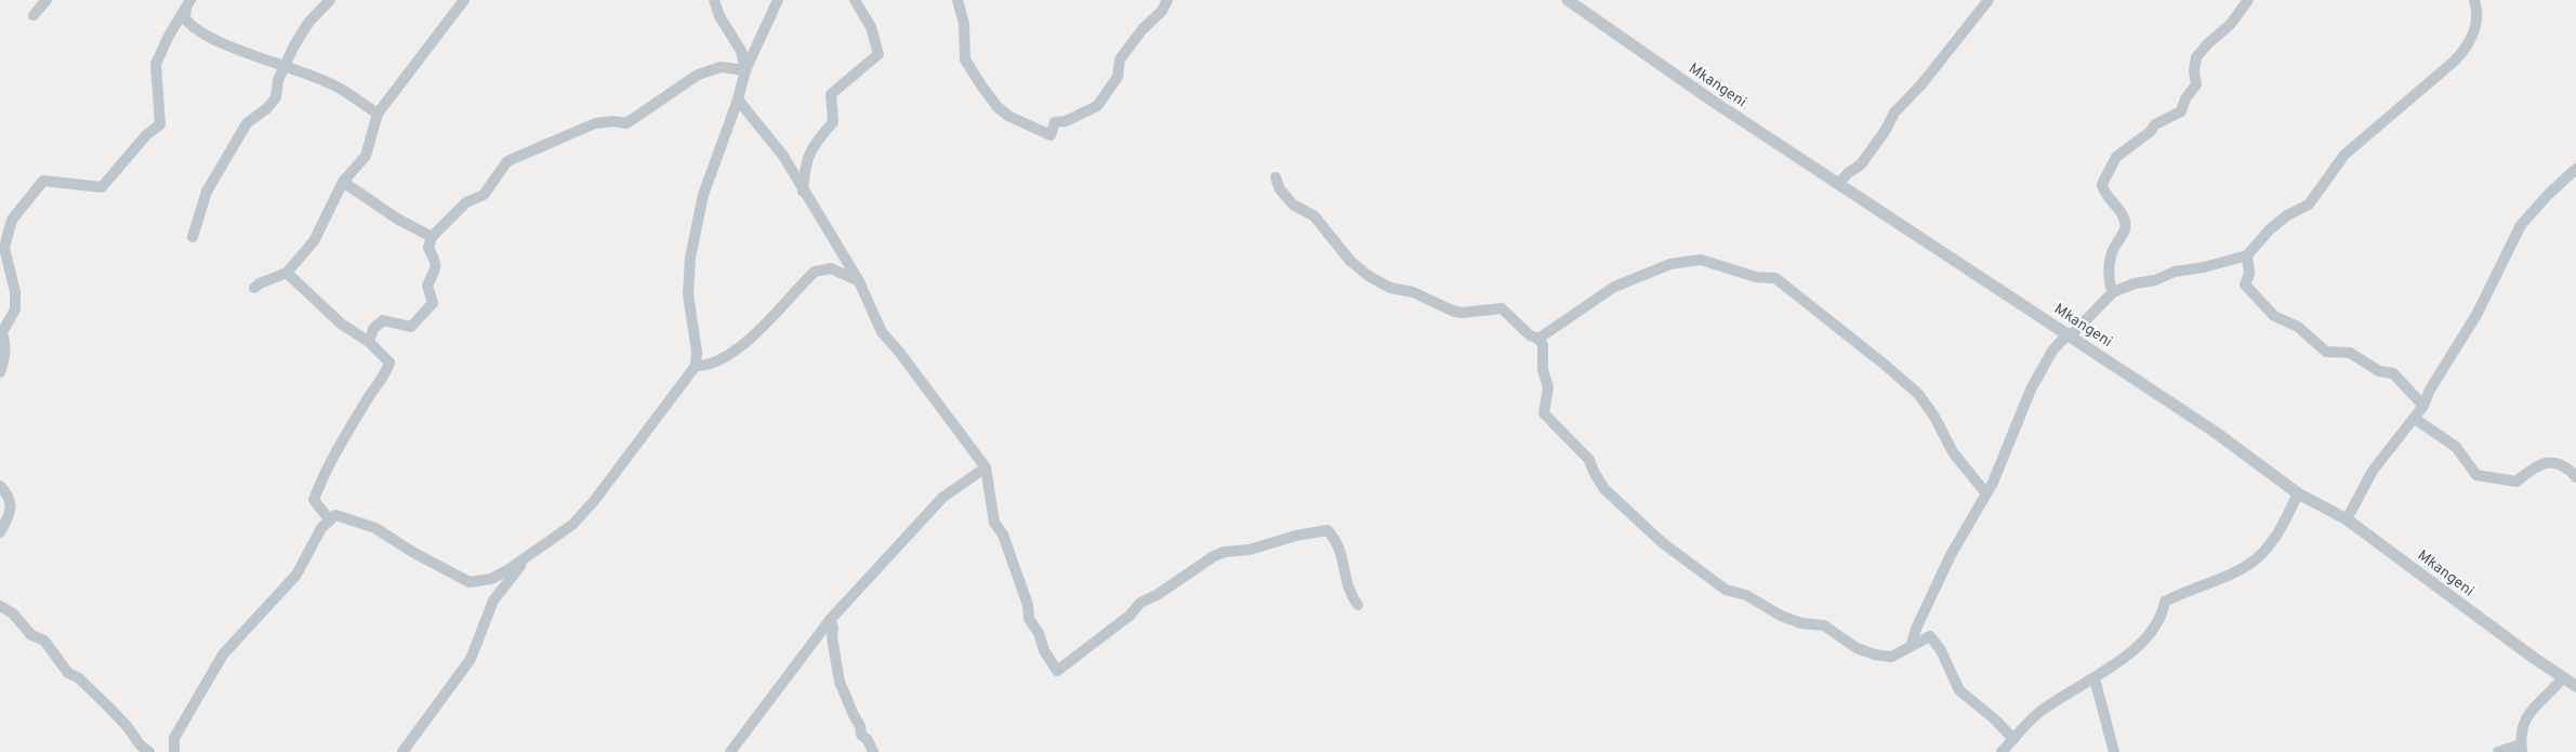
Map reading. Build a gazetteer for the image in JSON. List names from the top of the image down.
{
  "streets": {
    "street": ["Mkangeni"]
  }
}
